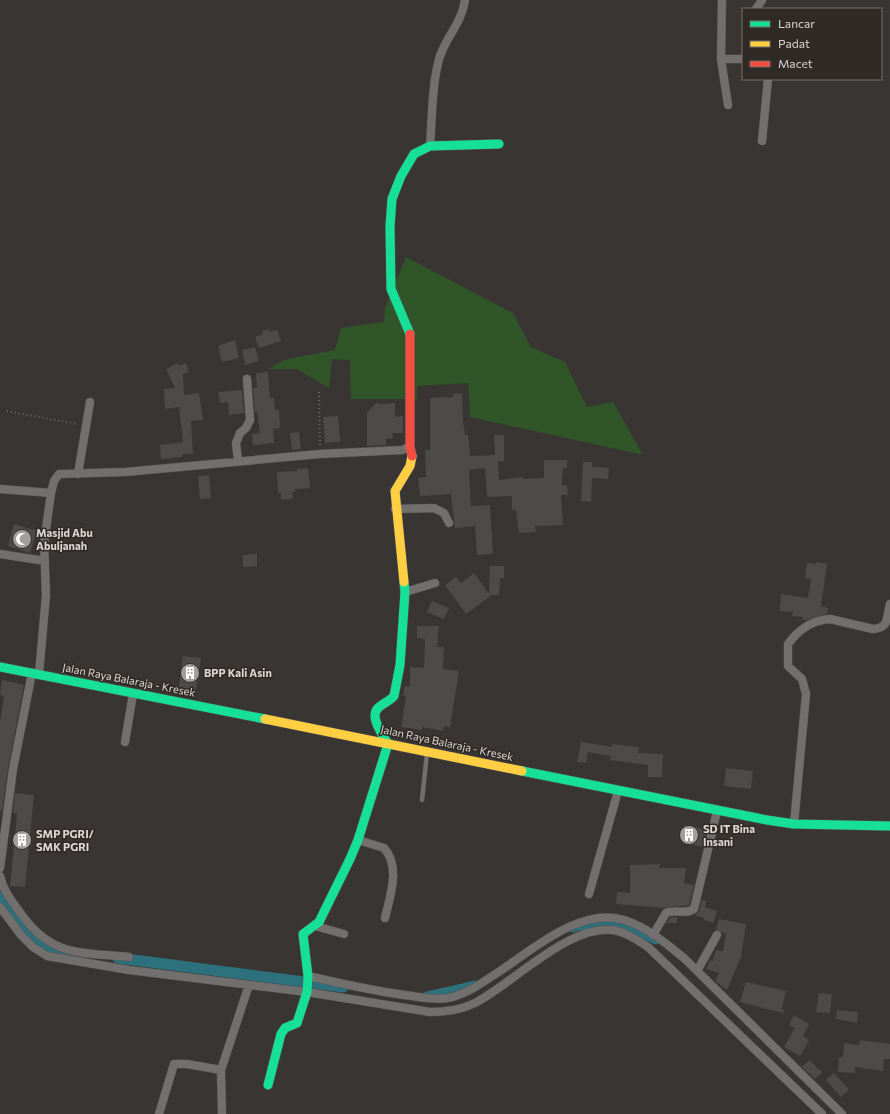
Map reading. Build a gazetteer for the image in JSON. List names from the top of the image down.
{
  "streets": {
    "street": ["Jalan Raya Balaraja - Kresek"]
  },
  "places": {
    "mosque": ["Masjid Abu Abuljanah"],
    "building": ["BPP Kali Asin", "SD IT Bina Insani", "SMP PGRI/ SMK PGRI"]
  },
  "legend": ["Lancar", "Padat", "Macet"]
}
